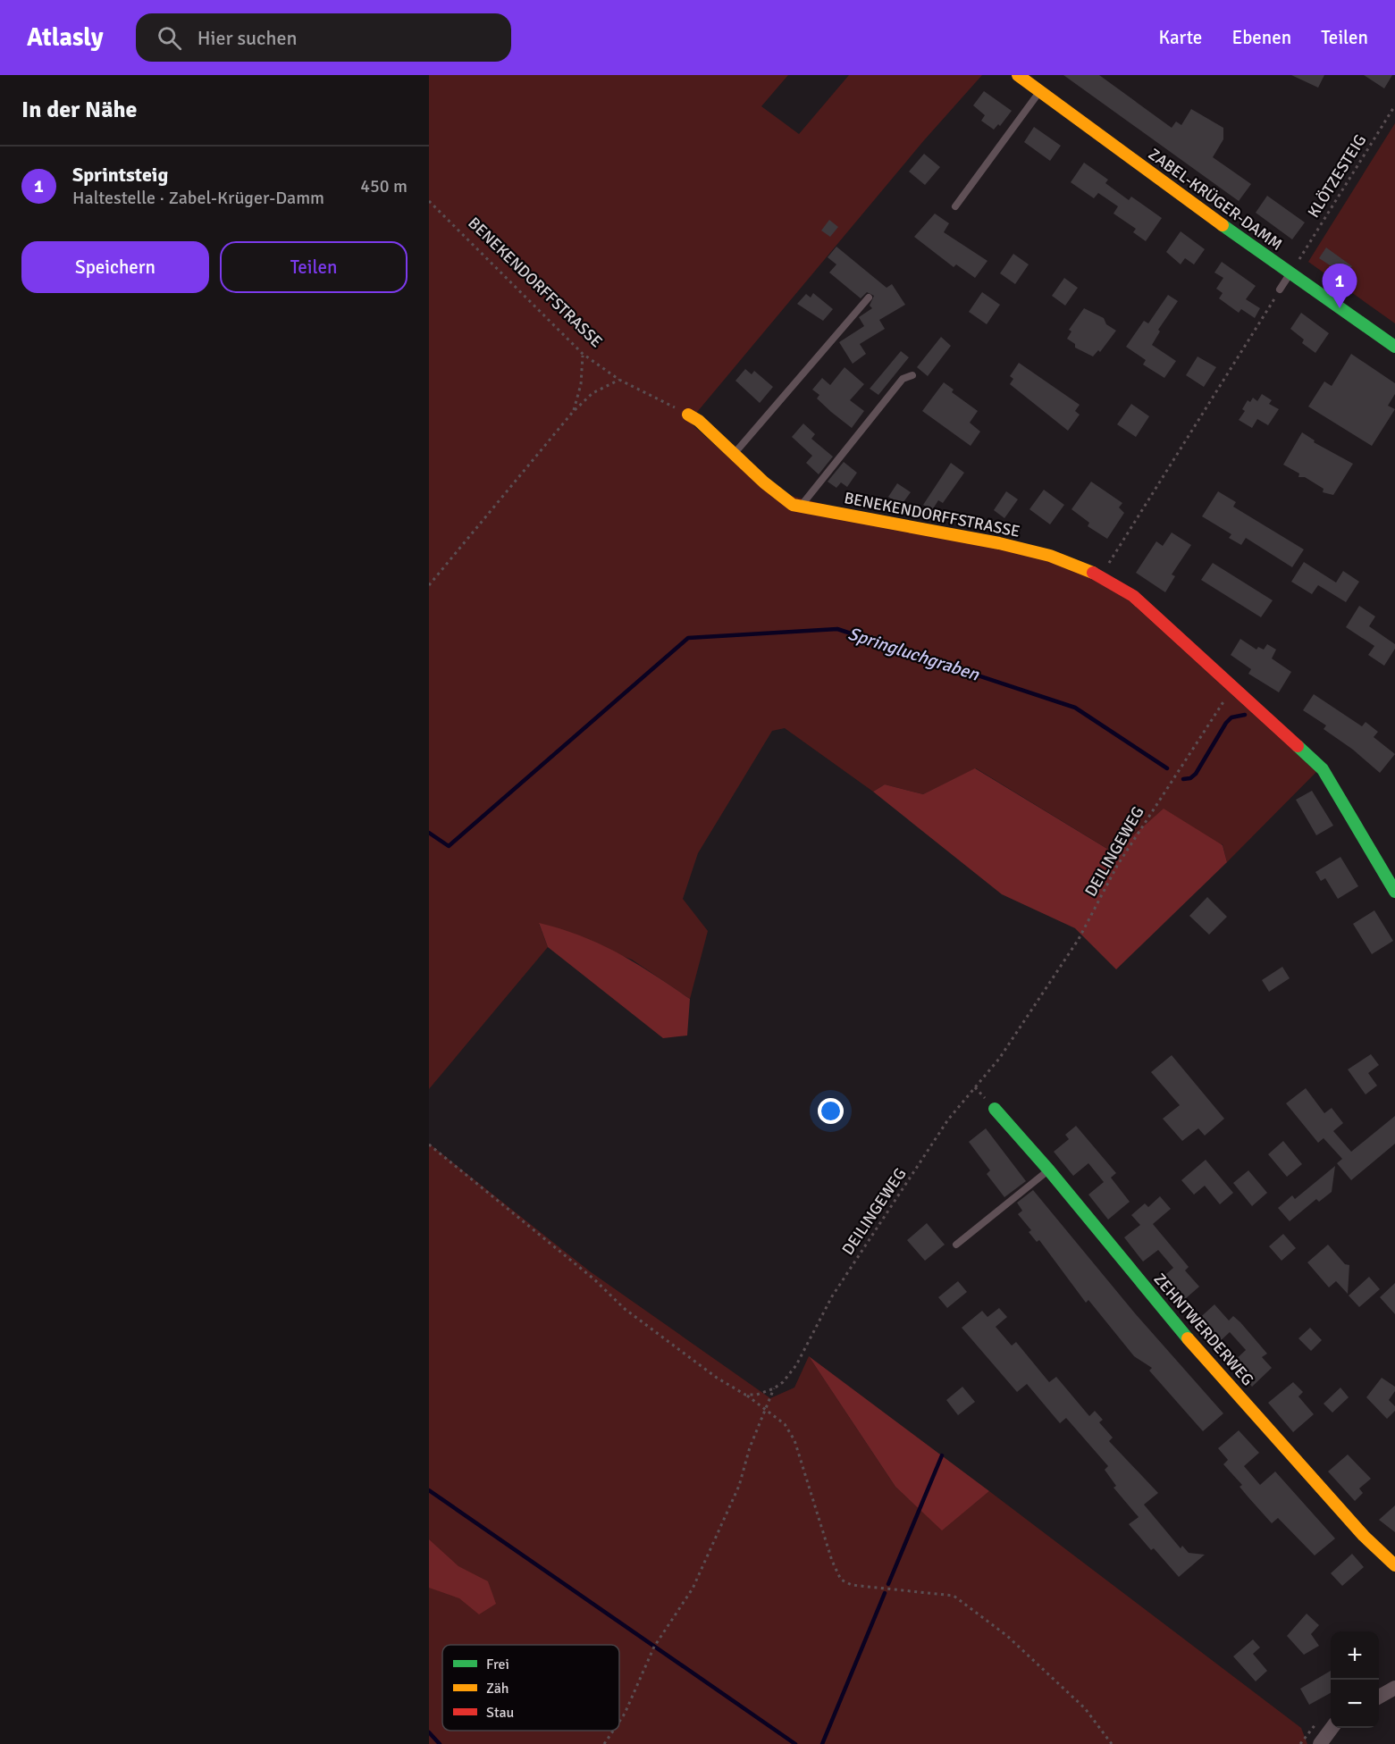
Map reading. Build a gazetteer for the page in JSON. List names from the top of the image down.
{
  "streets": {
    "street": ["ZABEL-KRÜGER-DAMM", "BENEKENDORFFSTRASSE", "ZEHNTWERDERWEG"],
    "path": ["KLÖTZESTEIG", "DEILINGEWEG"]
  },
  "crossings": [
    ["BENEKENDORFFSTRASSE", "DEILINGEWEG"]
  ],
  "water": ["Springluchgraben"],
  "legend": ["Frei", "Zäh", "Stau"],
  "page": {
    "header": "Atlasly",
    "search": "Hier suchen",
    "nav": ["Karte", "Ebenen", "Teilen"],
    "heading": "In der Nähe",
    "list": [
      {
        "mark": "1",
        "name": "Sprintsteig",
        "note": "Haltestelle · Zabel-Krüger-Damm",
        "value": "450 m"
      }
    ],
    "buttons": ["Speichern", "Teilen"],
    "pins": "1",
    "map_buttons": ["+", "−"]
  }
}
